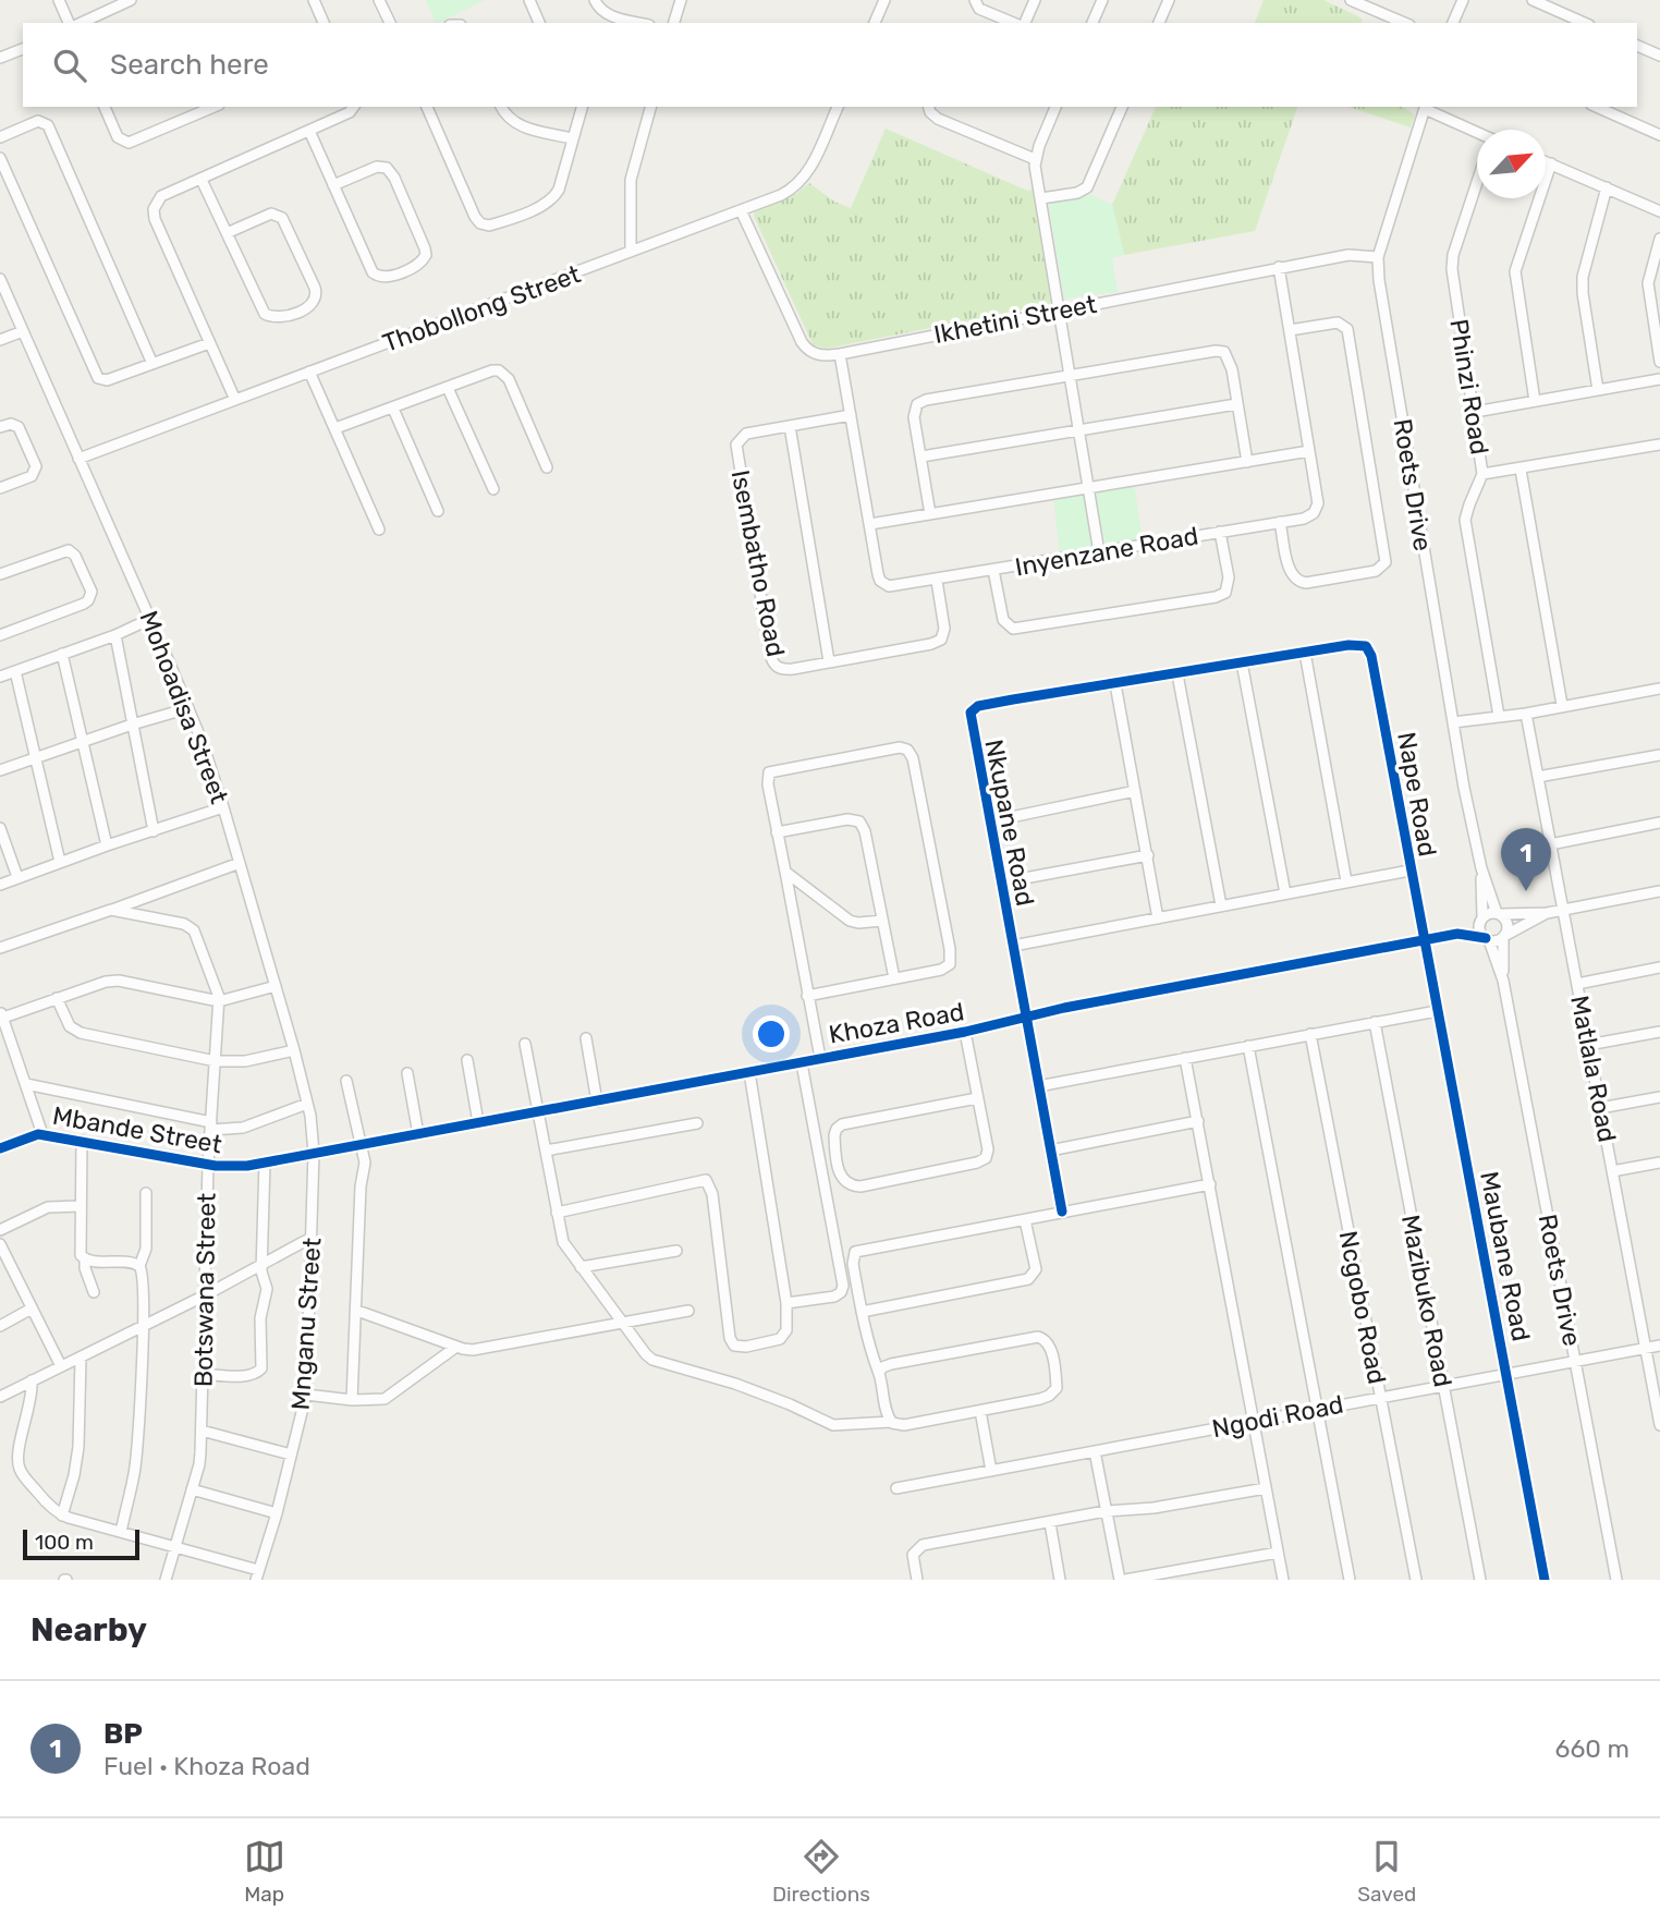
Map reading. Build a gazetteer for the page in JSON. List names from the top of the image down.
{
  "streets": {
    "street": [
      "Thobollong Street",
      "Ikhetini Street",
      "Phinzi Road",
      "Roets Drive",
      "Inyenzane Road",
      "Isembatho Road",
      "Mohoadisa Street",
      "Nape Road",
      "Nkupane Road",
      "Khoza Road",
      "Matlala Road",
      "Mbande Street",
      "Maubane Road",
      "Botswana Street",
      "Mazibuko Road",
      "Ncgobo Road",
      "Mnganu Street",
      "Ngodi Road"
    ]
  },
  "crossings": [
    ["Thobollong Street", "Ikhetini Street"],
    ["Thobollong Street", "Mohoadisa Street"],
    ["Ikhetini Street", "Roets Drive"],
    ["Ikhetini Street", "Inyenzane Road"],
    ["Roets Drive", "Khoza Road"],
    ["Roets Drive", "Ngodi Road"],
    ["Inyenzane Road", "Isembatho Road"],
    ["Mohoadisa Street", "Khoza Road"],
    ["Mohoadisa Street", "Mbande Street"],
    ["Mohoadisa Street", "Mnganu Street"],
    ["Nape Road", "Nkupane Road"],
    ["Nape Road", "Khoza Road"],
    ["Nape Road", "Maubane Road"],
    ["Nkupane Road", "Khoza Road"],
    ["Khoza Road", "Mbande Street"],
    ["Khoza Road", "Maubane Road"],
    ["Khoza Road", "Mnganu Street"],
    ["Matlala Road", "Ngodi Road"],
    ["Mbande Street", "Botswana Street"],
    ["Mbande Street", "Mnganu Street"],
    ["Maubane Road", "Ngodi Road"],
    ["Mazibuko Road", "Ngodi Road"],
    ["Ncgobo Road", "Ngodi Road"]
  ],
  "scale_bar": "100 m",
  "north": "top right",
  "page": {
    "search": "Search here",
    "pins": "1",
    "scale": "100 m",
    "heading": "Nearby",
    "list": [
      {
        "mark": "1",
        "name": "BP",
        "note": "Fuel · Khoza Road",
        "value": "660 m"
      }
    ],
    "nav": ["Map", "Directions", "Saved"]
  }
}
